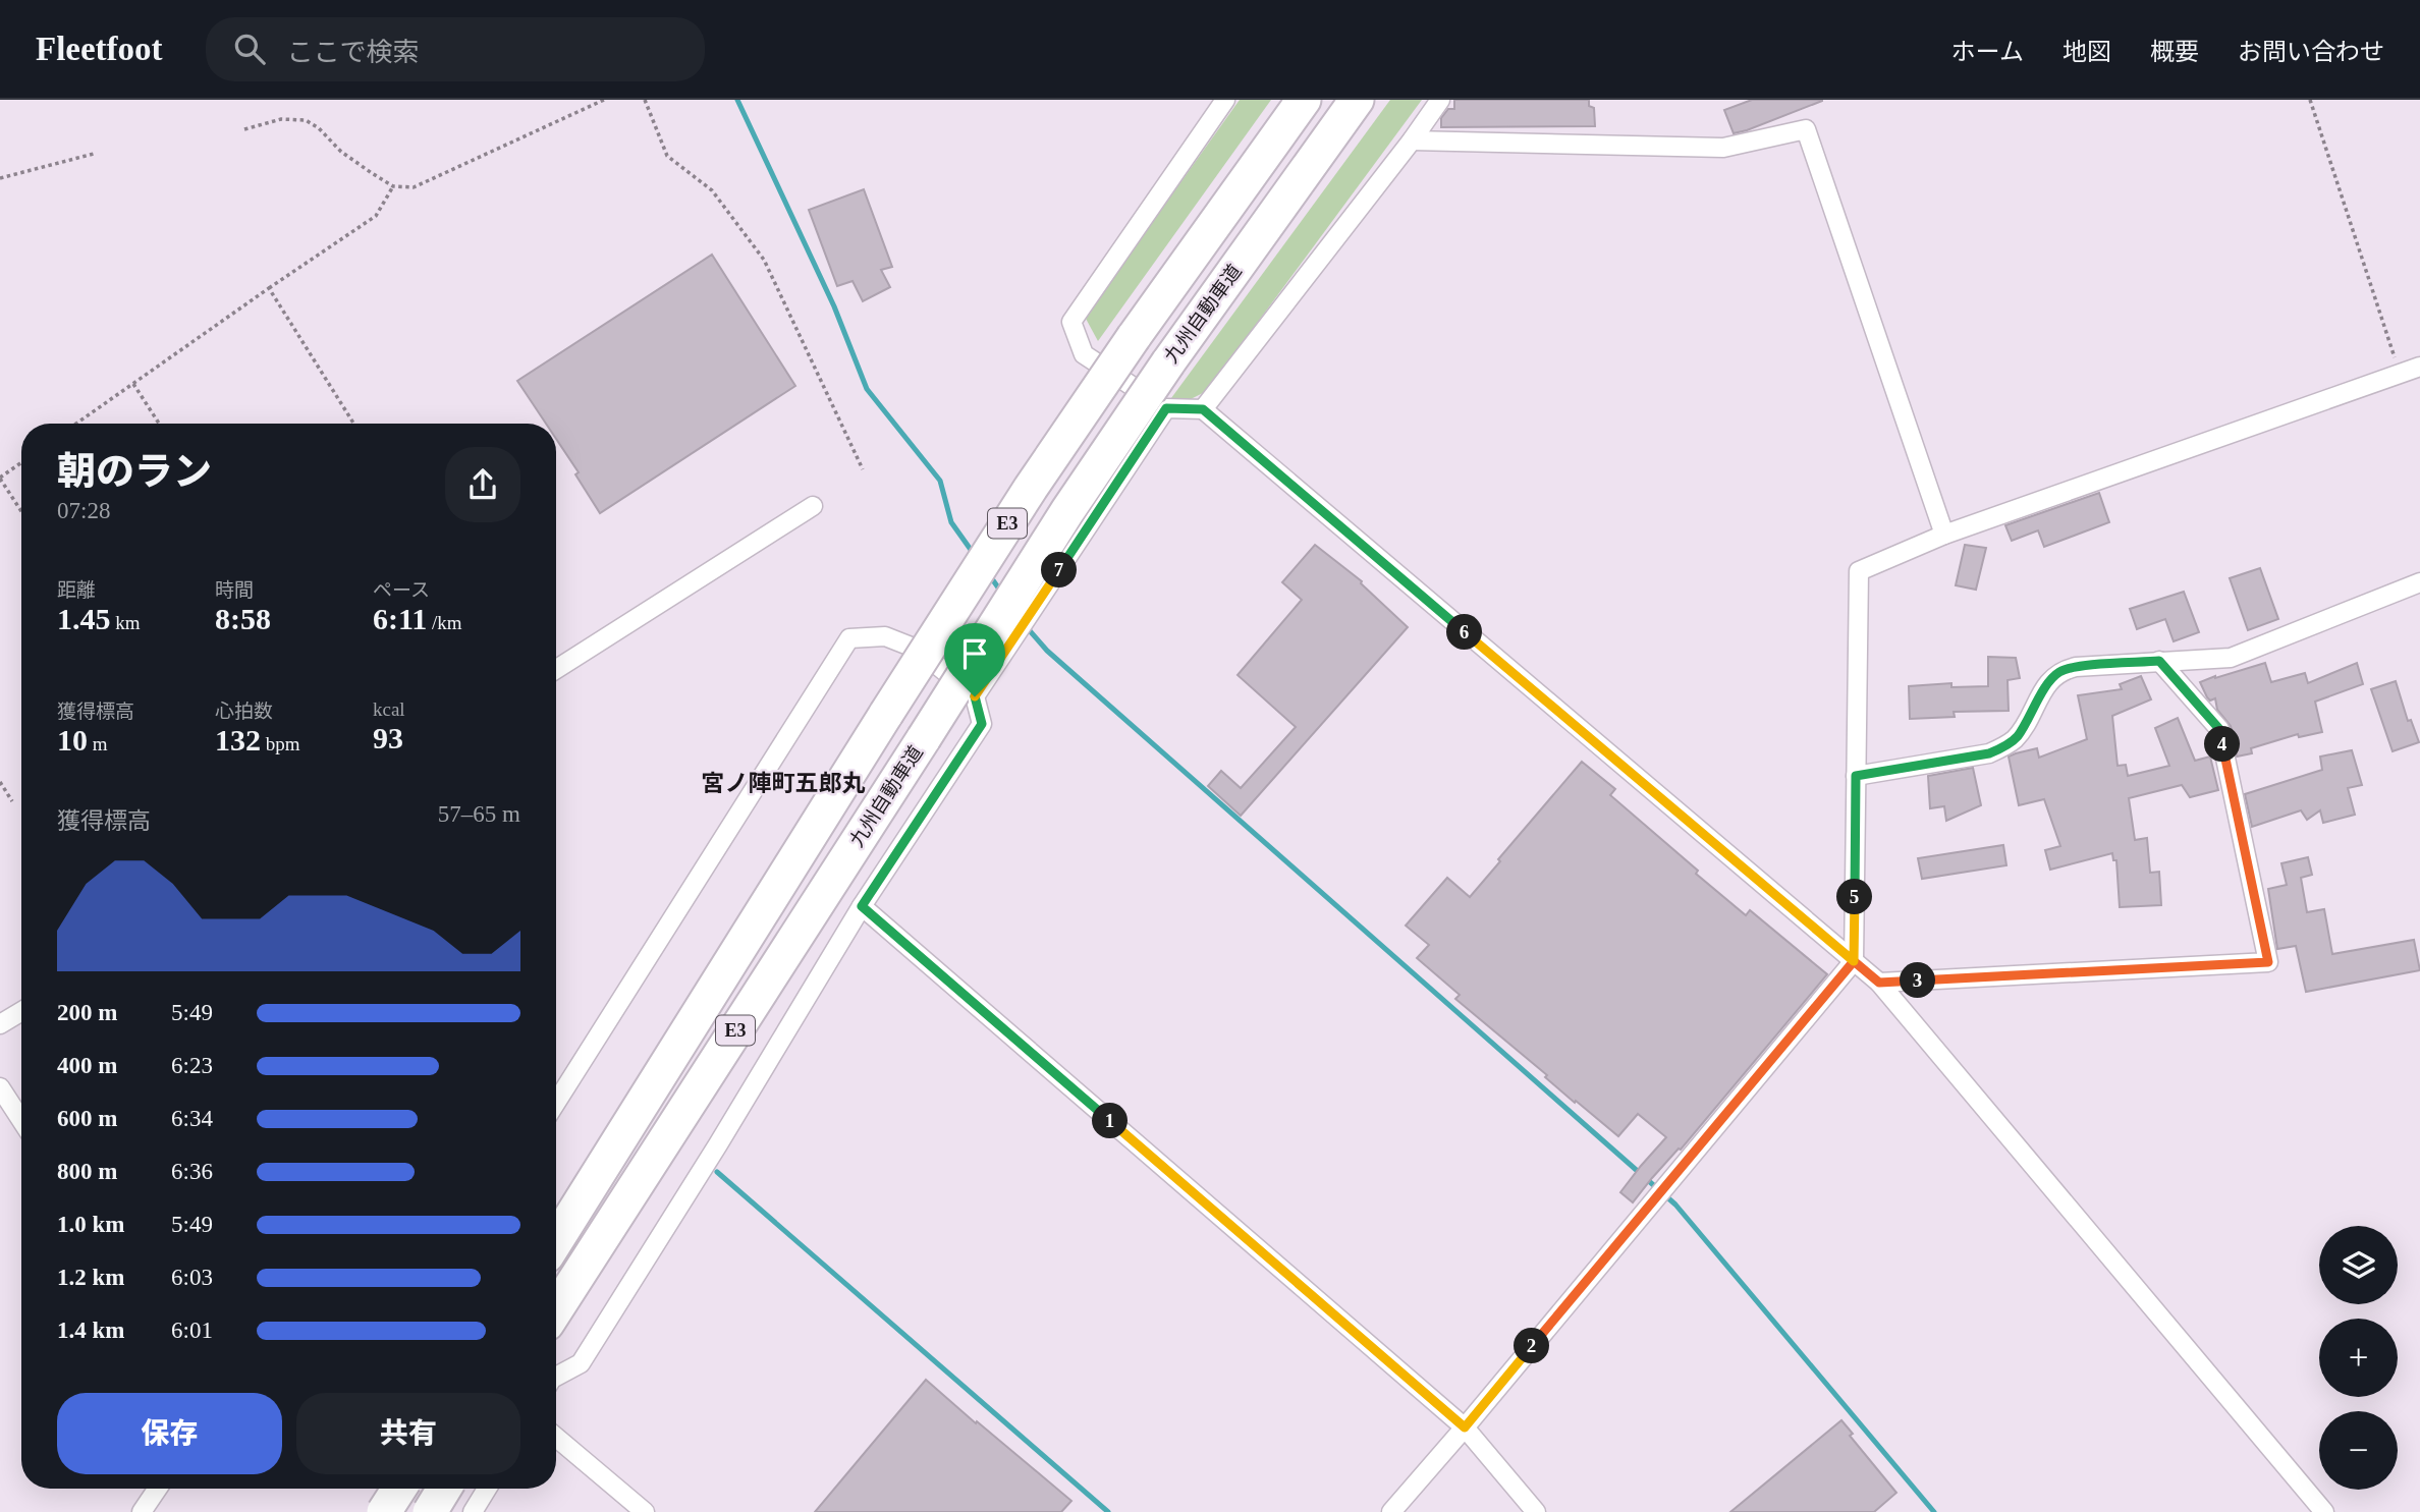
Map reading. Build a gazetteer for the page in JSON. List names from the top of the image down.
{
  "streets": {
    "highway": ["九州自動車道", "E3"]
  },
  "districts": ["宮ノ陣町五郎丸"],
  "page": {
    "header": "Fleetfoot",
    "search": "ここで検索",
    "nav": [
      "ホーム",
      "地図",
      "概要",
      "お問い合わせ"
    ],
    "heading": ["朝のラン", "07:28"],
    "stats": [
      ["距離", "1.45 km"],
      ["時間", "8:58"],
      ["ペース", "6:11 /km"],
      ["獲得標高", "10 m"],
      ["心拍数", "132 bpm"],
      ["kcal", "93"]
    ],
    "pins": [
      "7",
      "6",
      "4",
      "5",
      "3",
      "1",
      "2"
    ],
    "chart": ["獲得標高", "57–65 m"],
    "list": [
      {
        "name": "200 m",
        "note": "5:49"
      },
      {
        "name": "400 m",
        "note": "6:23"
      },
      {
        "name": "600 m",
        "note": "6:34"
      },
      {
        "name": "800 m",
        "note": "6:36"
      },
      {
        "name": "1.0 km",
        "note": "5:49"
      },
      {
        "name": "1.2 km",
        "note": "6:03"
      },
      {
        "name": "1.4 km",
        "note": "6:01"
      }
    ],
    "map_buttons": ["+", "−"],
    "buttons": ["保存", "共有"]
  }
}
